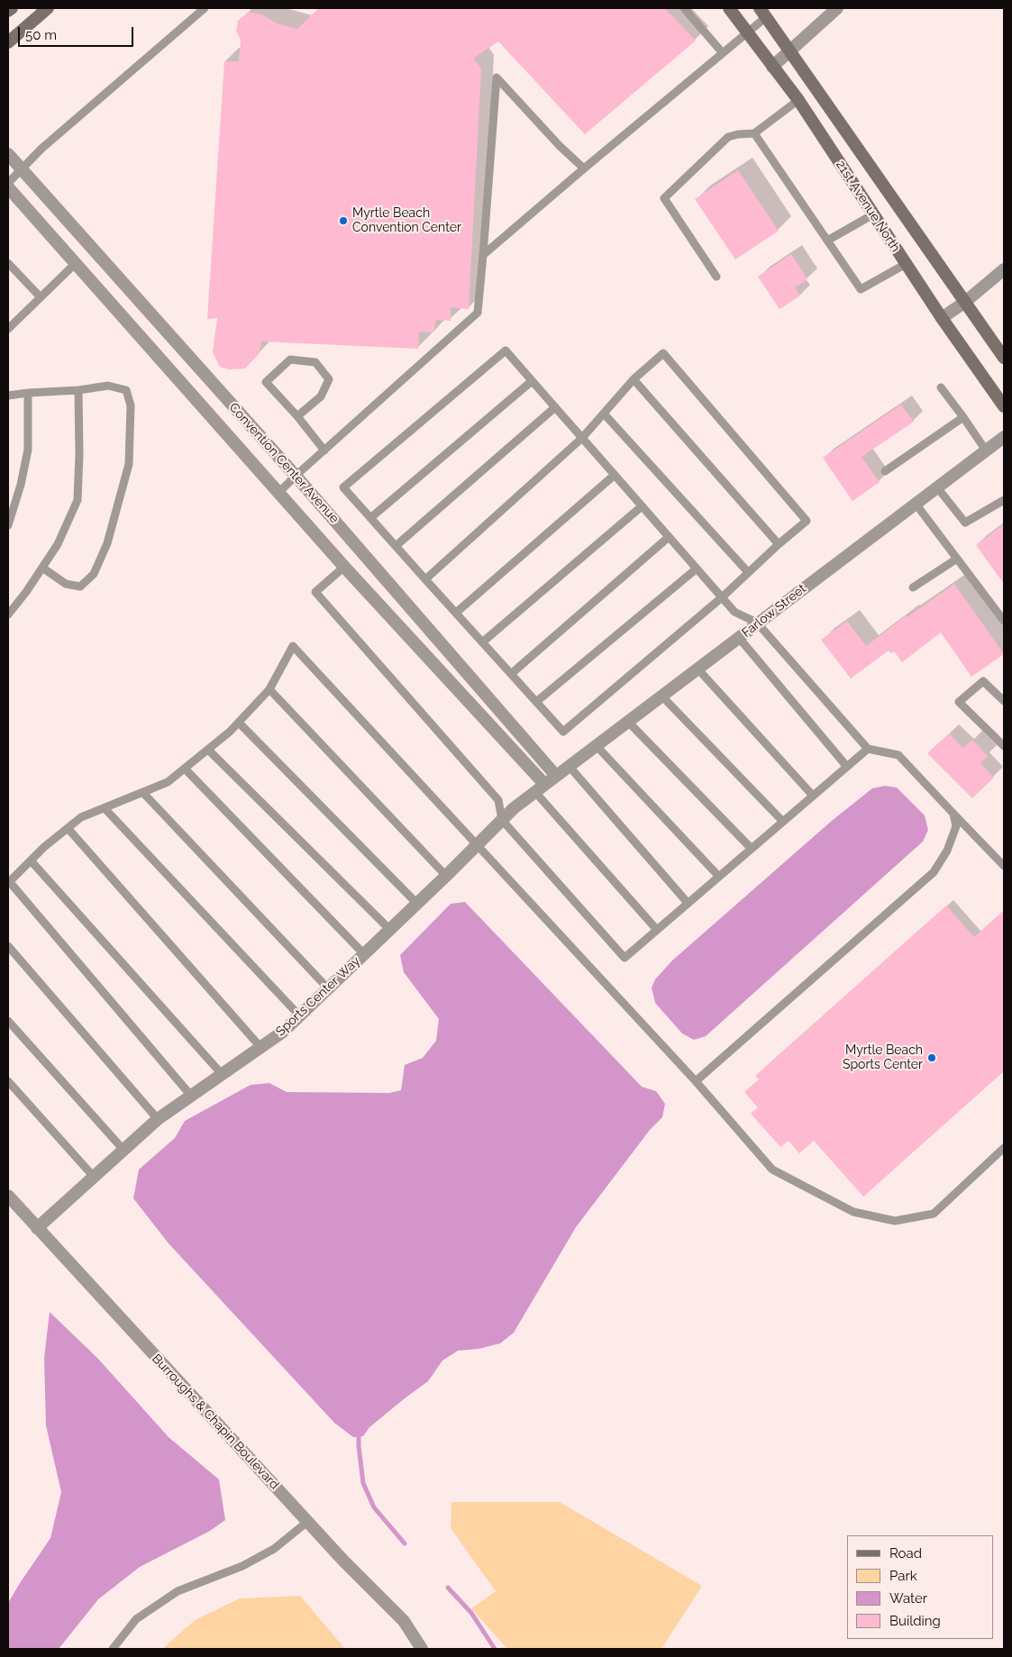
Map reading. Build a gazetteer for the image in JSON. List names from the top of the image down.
{
  "streets": {
    "main road": ["21st Avenue North"],
    "street": [
      "Convention Center Avenue",
      "Farlow Street",
      "Sports Center Way",
      "Burroughs & Chapin Boulevard"
    ]
  },
  "crossings": [
    ["Convention Center Avenue", "Farlow Street"],
    ["Convention Center Avenue", "Sports Center Way"],
    ["Farlow Street", "Sports Center Way"],
    ["Sports Center Way", "Burroughs & Chapin Boulevard"]
  ],
  "places": ["Myrtle Beach Convention Center", "Myrtle Beach Sports Center"],
  "legend": [
    "Road",
    "Park",
    "Water",
    "Building"
  ],
  "scale_bar": "50 m"
}
